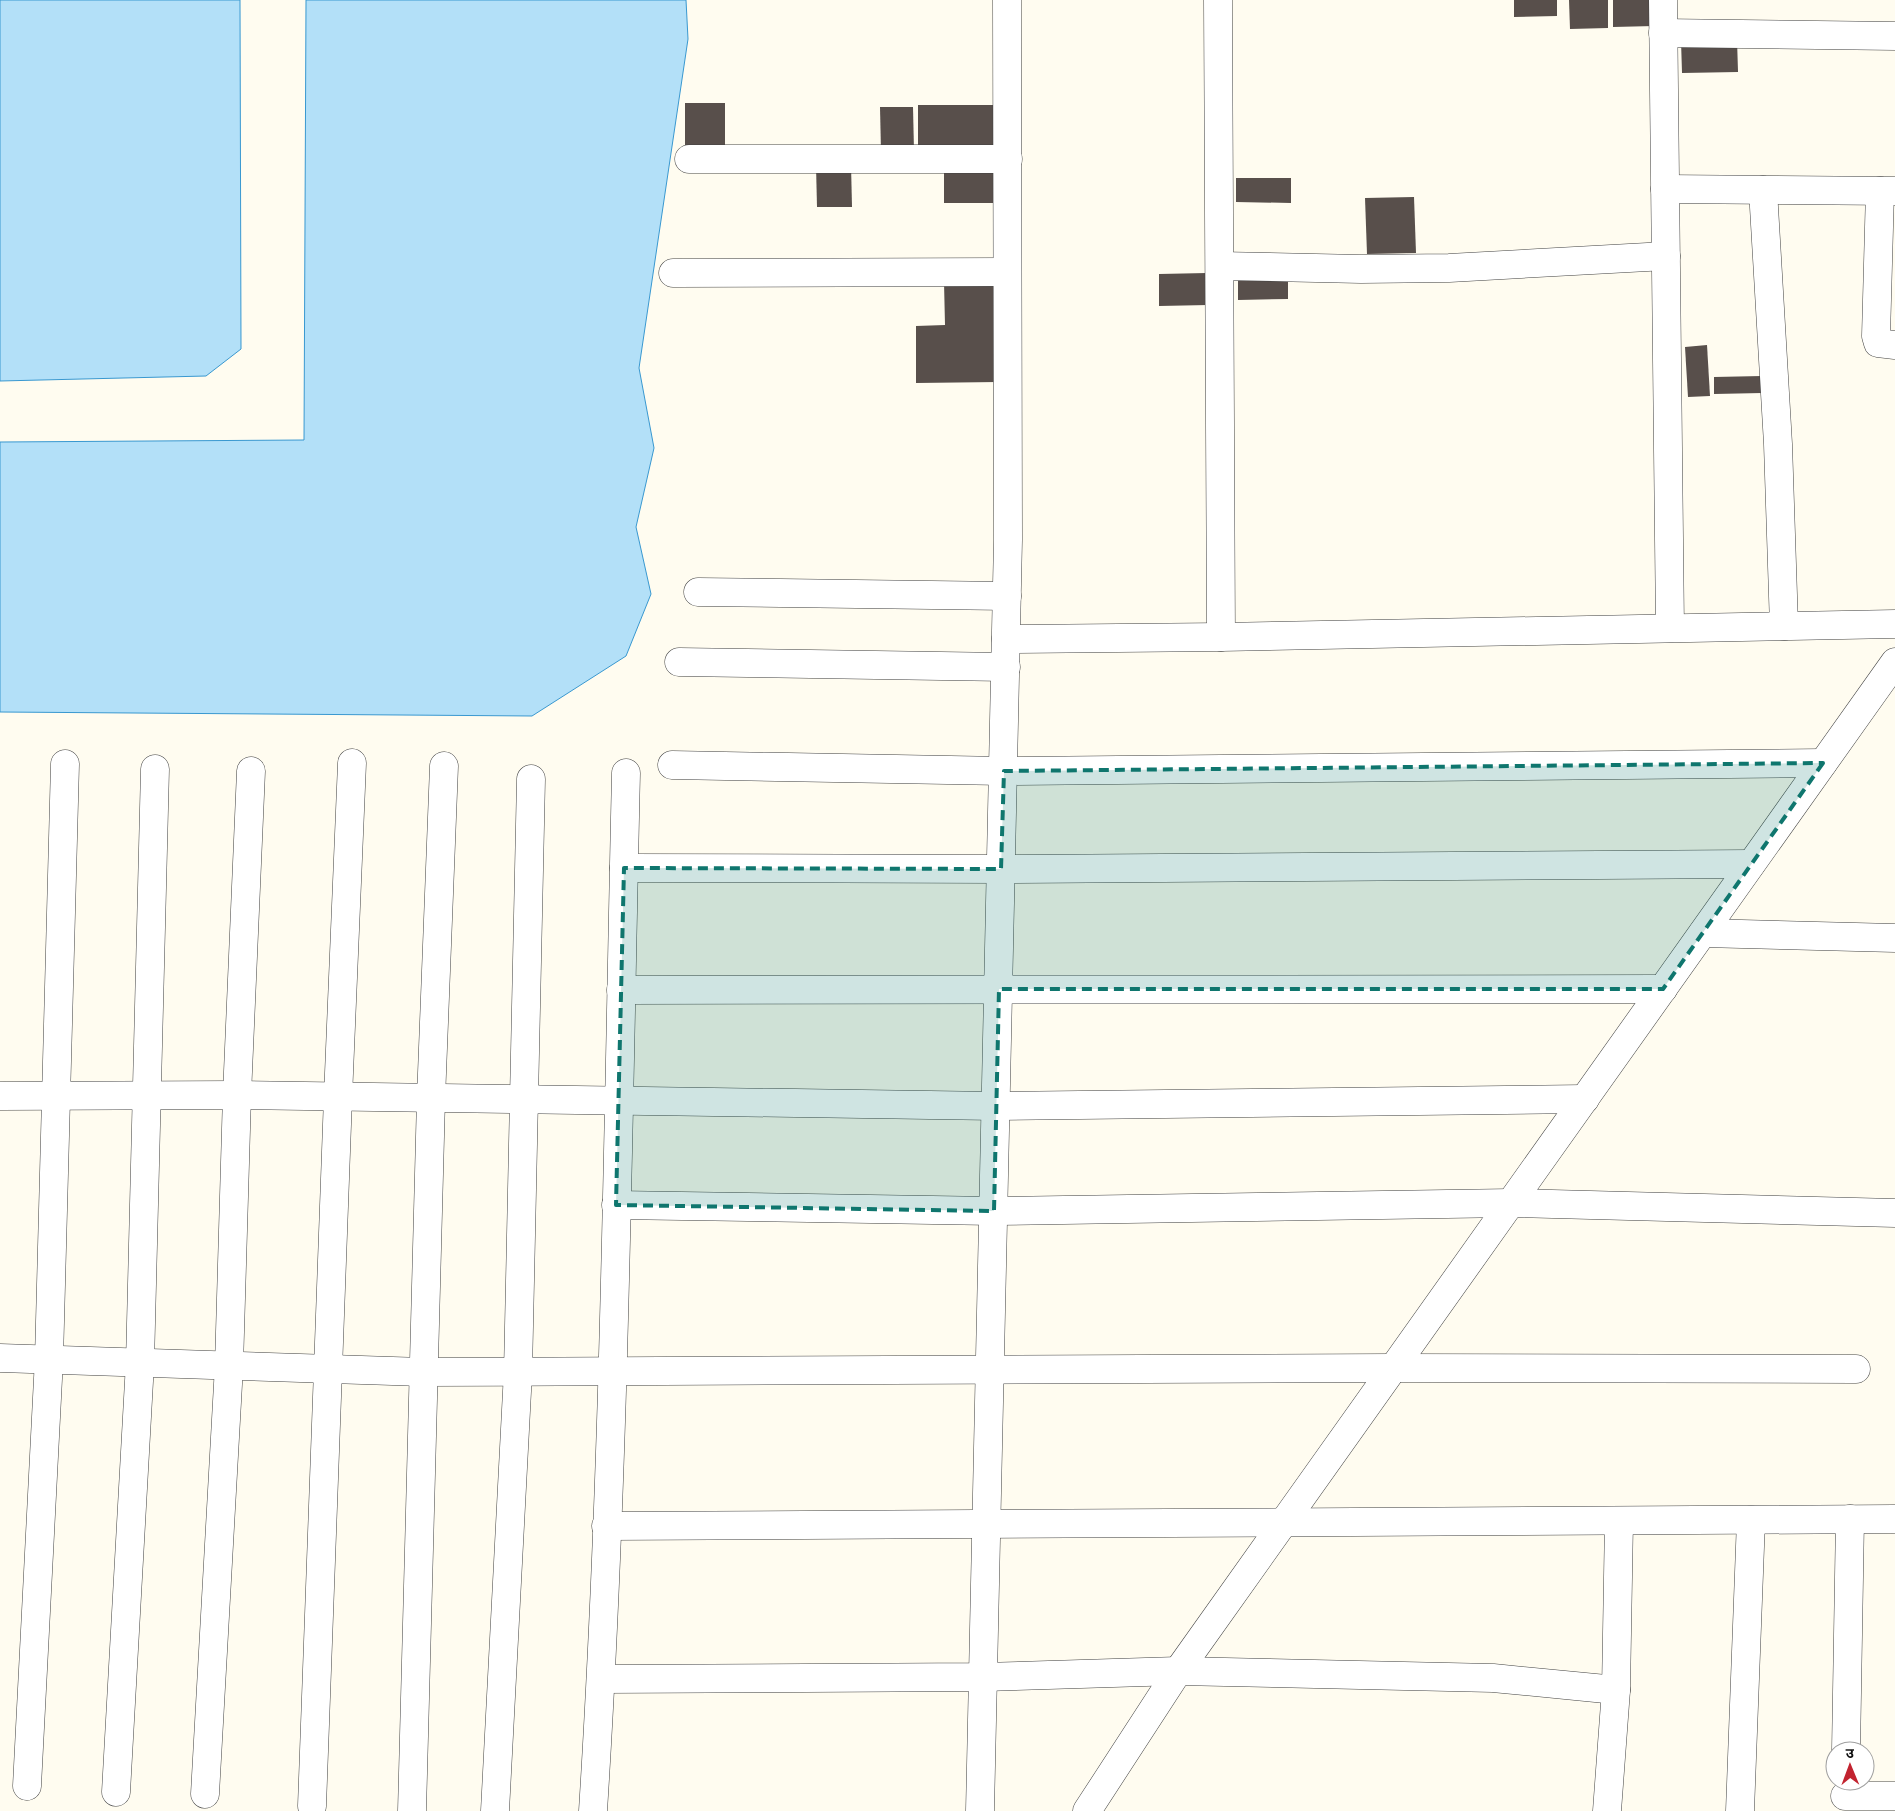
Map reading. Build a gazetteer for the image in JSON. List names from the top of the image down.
{
  "north": "top"
}
